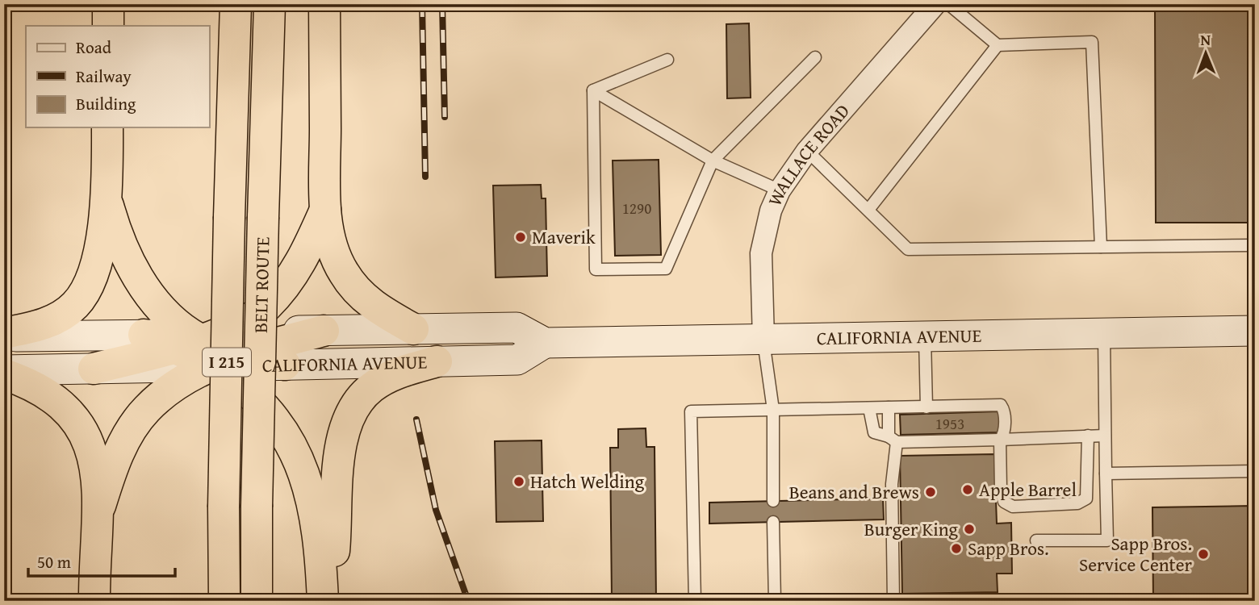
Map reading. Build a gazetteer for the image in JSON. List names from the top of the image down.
{
  "streets": {
    "highway": ["BELT ROUTE", "I 215"],
    "main road": ["CALIFORNIA AVENUE"],
    "street": ["WALLACE ROAD"]
  },
  "crossings": [
    ["WALLACE ROAD", "CALIFORNIA AVENUE"]
  ],
  "places": [
    "Maverik",
    "Hatch Welding",
    "Apple Barrel",
    "Beans and Brews",
    "Burger King",
    "Sapp Bros.",
    "Sapp Bros. Service Center"
  ],
  "house_numbers": ["1290", "1953"],
  "legend": ["Road", "Railway", "Building"],
  "scale_bar": "50 m",
  "north": "top"
}
